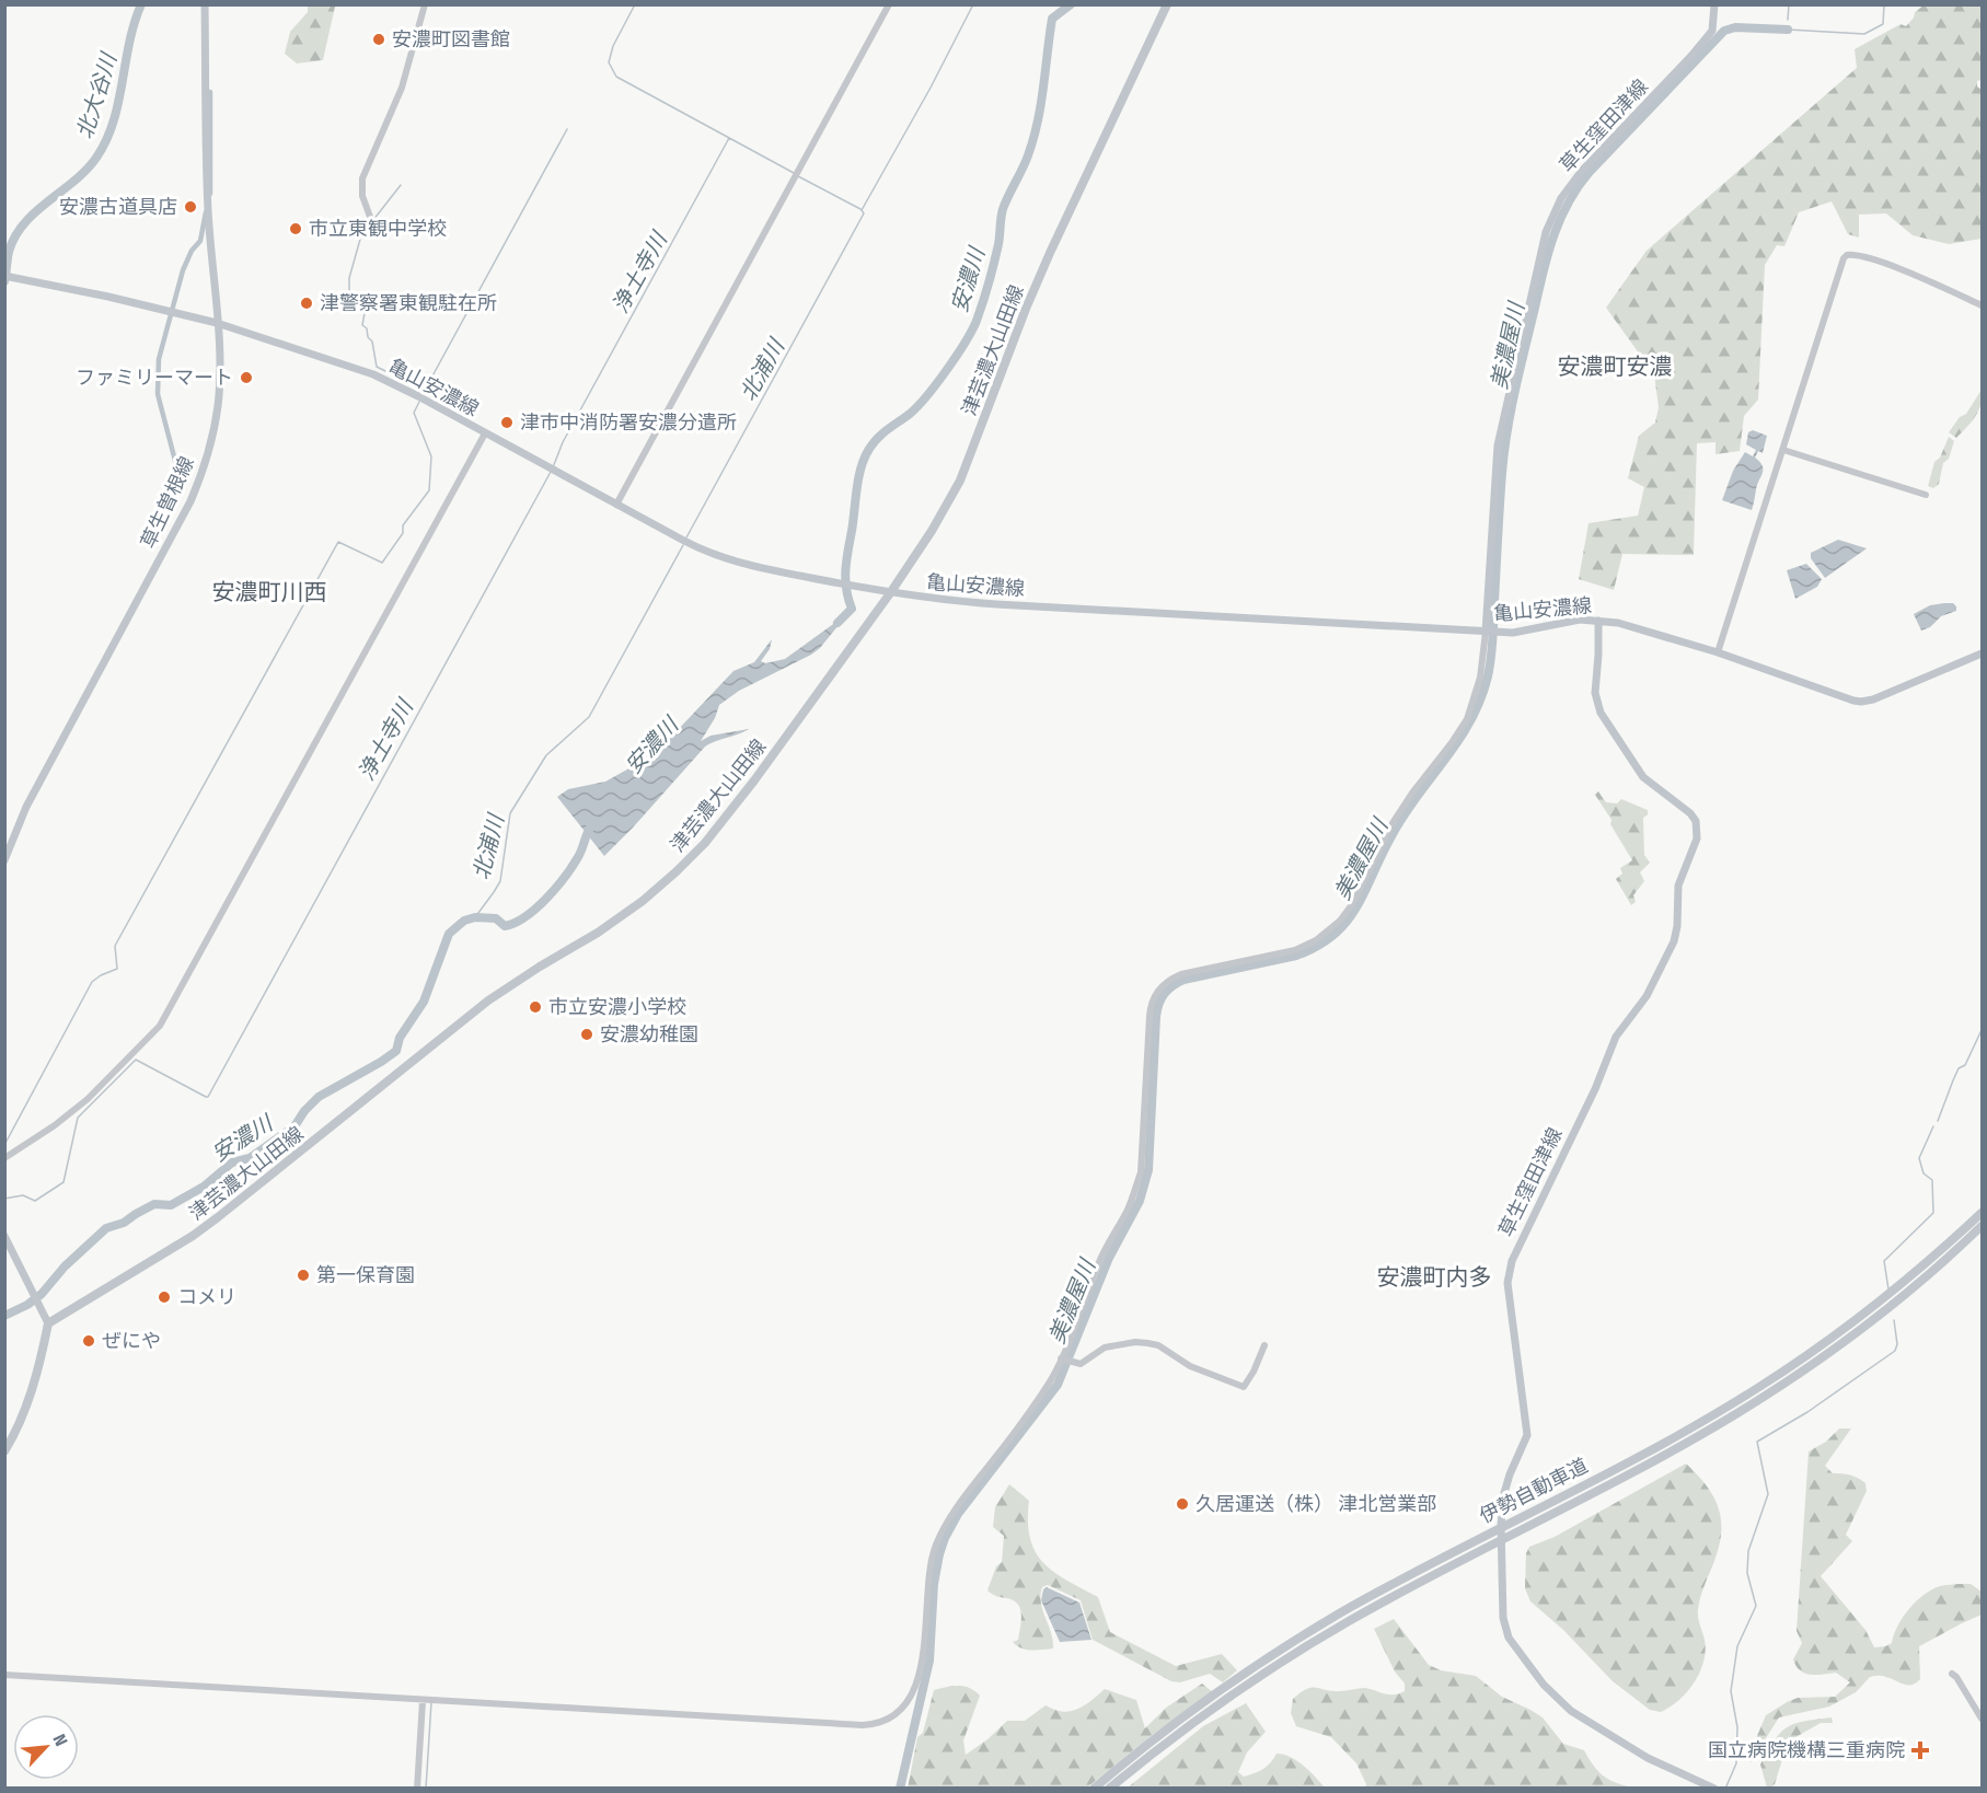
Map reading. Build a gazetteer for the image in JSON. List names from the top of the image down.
{
  "streets": {
    "highway": ["伊勢自動車道"],
    "main road": [
      "草生窪田津線",
      "津芸濃大山田線",
      "亀山安濃線",
      "草生曽根線"
    ]
  },
  "crossings": [
    ["草生窪田津線", "亀山安濃線"],
    ["津芸濃大山田線", "亀山安濃線"],
    ["亀山安濃線", "草生曽根線"]
  ],
  "districts": ["安濃町安濃", "安濃町川西", "安濃町内多"],
  "water": [
    "北大谷川",
    "浄土寺川",
    "安濃川",
    "美濃屋川",
    "北浦川"
  ],
  "places": {
    "other": [
      "安濃町図書館",
      "安濃古道具店",
      "市立東観中学校",
      "津警察署東観駐在所",
      "ファミリーマート",
      "津市中消防署安濃分遣所",
      "市立安濃小学校",
      "安濃幼稚園",
      "第一保育園",
      "コメリ",
      "ぜにや",
      "久居運送（株） 津北営業部"
    ],
    "health": ["国立病院機構三重病院"]
  },
  "north": "top right"
}
